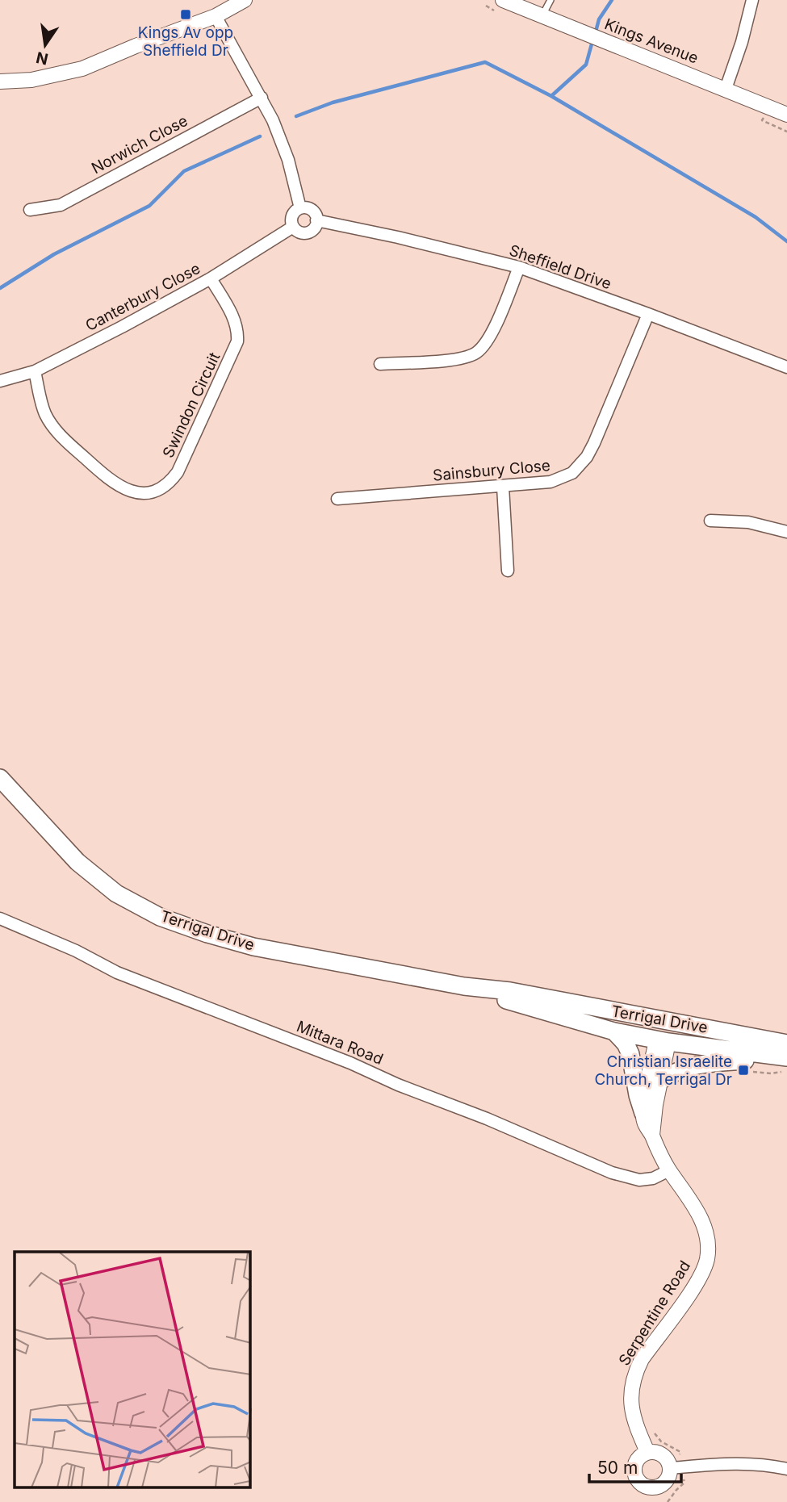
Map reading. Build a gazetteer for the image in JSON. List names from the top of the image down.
{
  "streets": {
    "main road": ["Terrigal Drive"],
    "street": [
      "Kings Avenue",
      "Norwich Close",
      "Sheffield Drive",
      "Canterbury Close",
      "Swindon Circuit",
      "Sainsbury Close",
      "Mittara Road",
      "Serpentine Road"
    ]
  },
  "crossings": [
    ["Sheffield Drive", "Canterbury Close"],
    ["Sheffield Drive", "Sainsbury Close"],
    ["Canterbury Close", "Swindon Circuit"],
    ["Terrigal Drive", "Serpentine Road"],
    ["Mittara Road", "Serpentine Road"]
  ],
  "places": {
    "transit": ["Kings Av opp Sheffield Dr", "Christian Israelite Church, Terrigal Dr"]
  },
  "scale_bar": "50 m",
  "north": "bottom"
}
